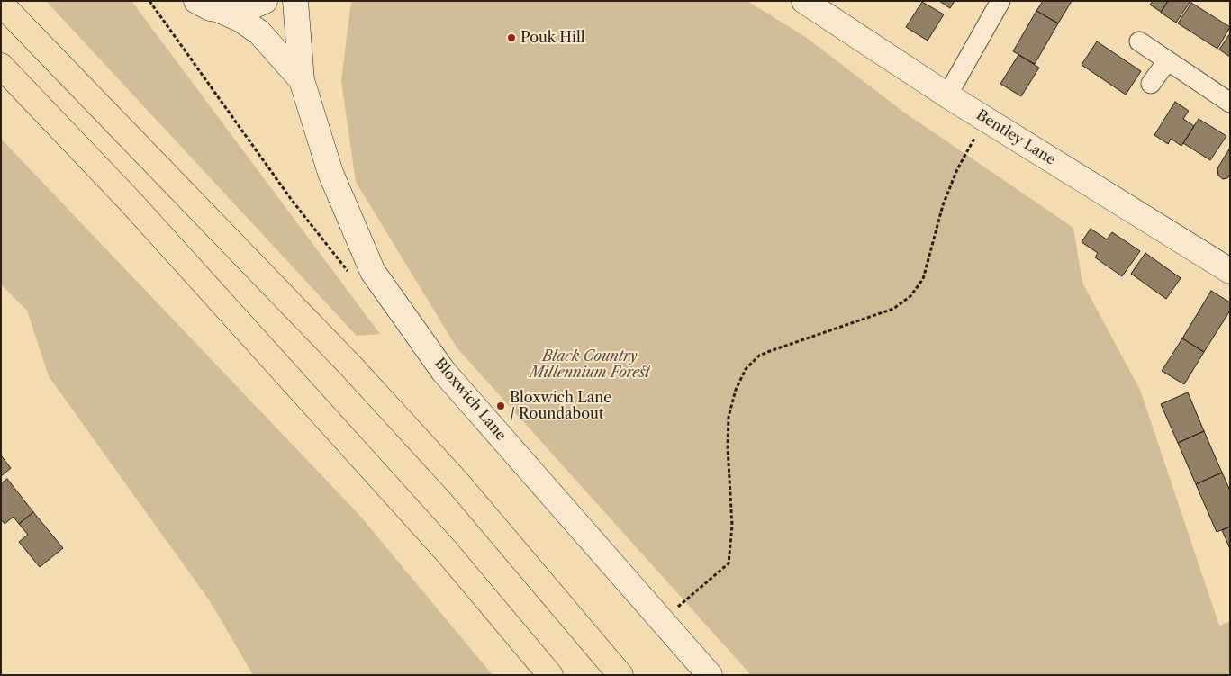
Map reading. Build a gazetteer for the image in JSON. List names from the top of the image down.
{
  "streets": {
    "street": ["Bentley Lane", "Bloxwich Lane"]
  },
  "parks": ["Black Country Millennium Forest"],
  "places": ["Pouk Hill", "Bloxwich Lane / Roundabout"]
}
